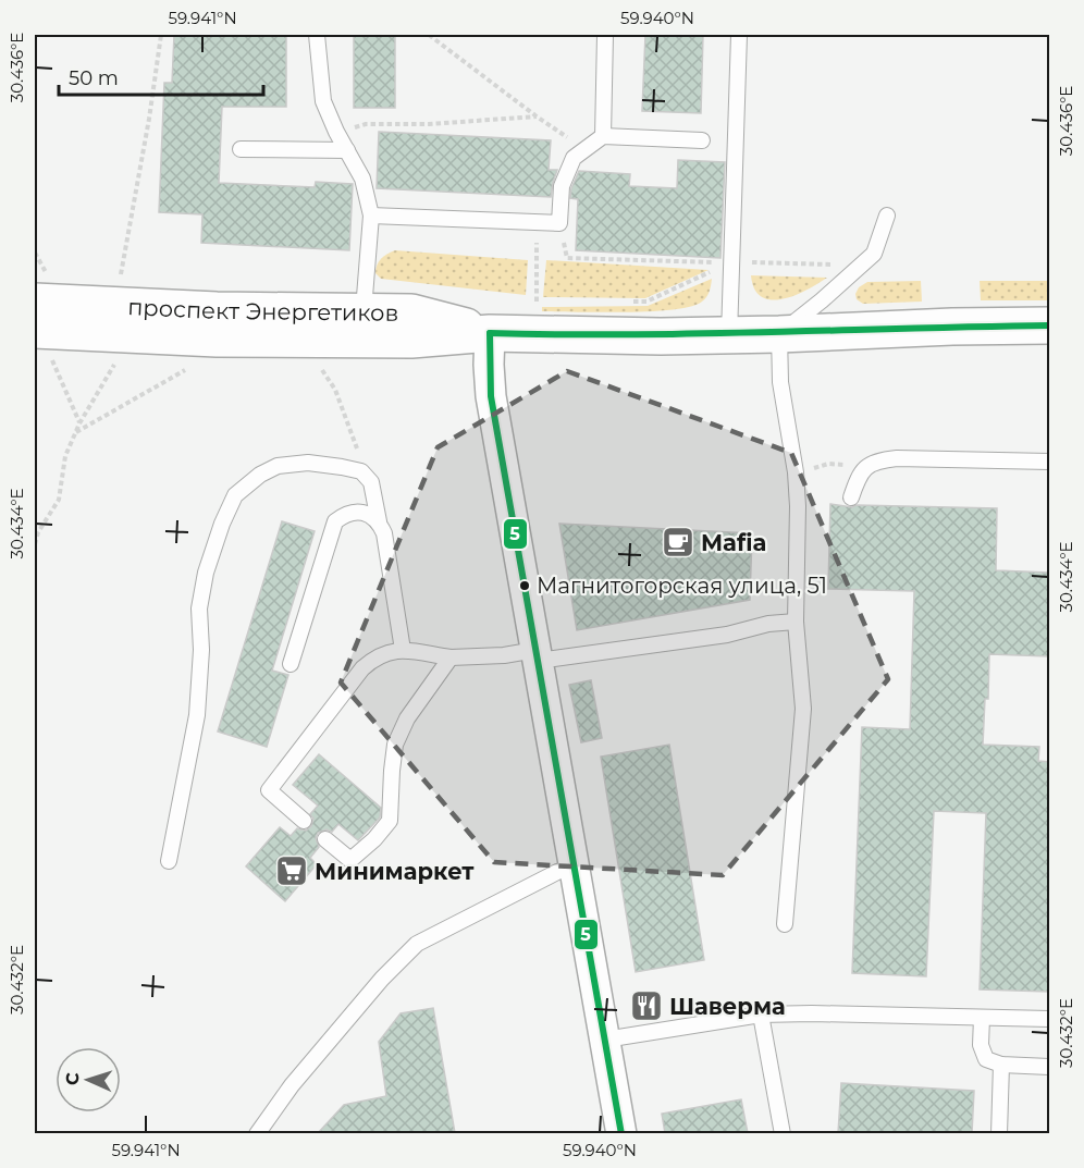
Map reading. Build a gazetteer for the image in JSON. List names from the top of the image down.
{
  "streets": {
    "main road": ["проспект Энергетиков"]
  },
  "places": {
    "cafe": ["Mafia"],
    "other": ["Магнитогорская улица, 51"],
    "supermarket": ["Минимаркет"],
    "restaurant": ["Шаверма"]
  },
  "lines": ["transit line 5"],
  "scale_bar": "50 m",
  "north": "left",
  "coordinates": [
    "59.941°N",
    "59.940°N",
    "30.436°E",
    "30.434°E",
    "30.432°E"
  ]
}
